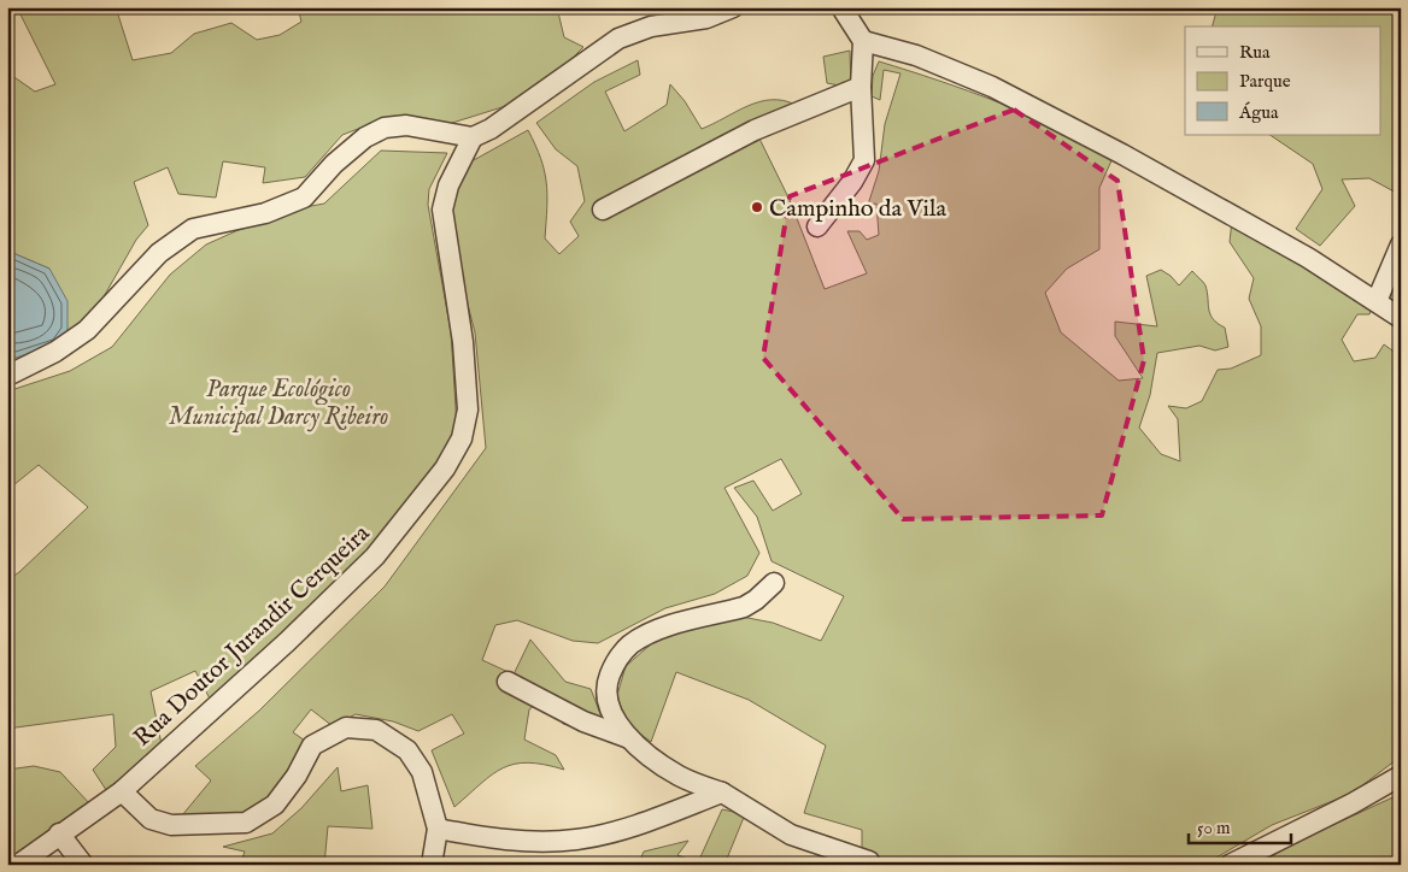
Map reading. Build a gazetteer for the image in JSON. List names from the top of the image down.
{
  "streets": {
    "street": ["Rua Doutor Jurandir Cerqueira"]
  },
  "parks": ["Parque Ecológico Municipal Darcy Ribeiro"],
  "places": ["Campinho da Vila"],
  "legend": ["Rua", "Parque", "Água"],
  "scale_bar": "50 m"
}
